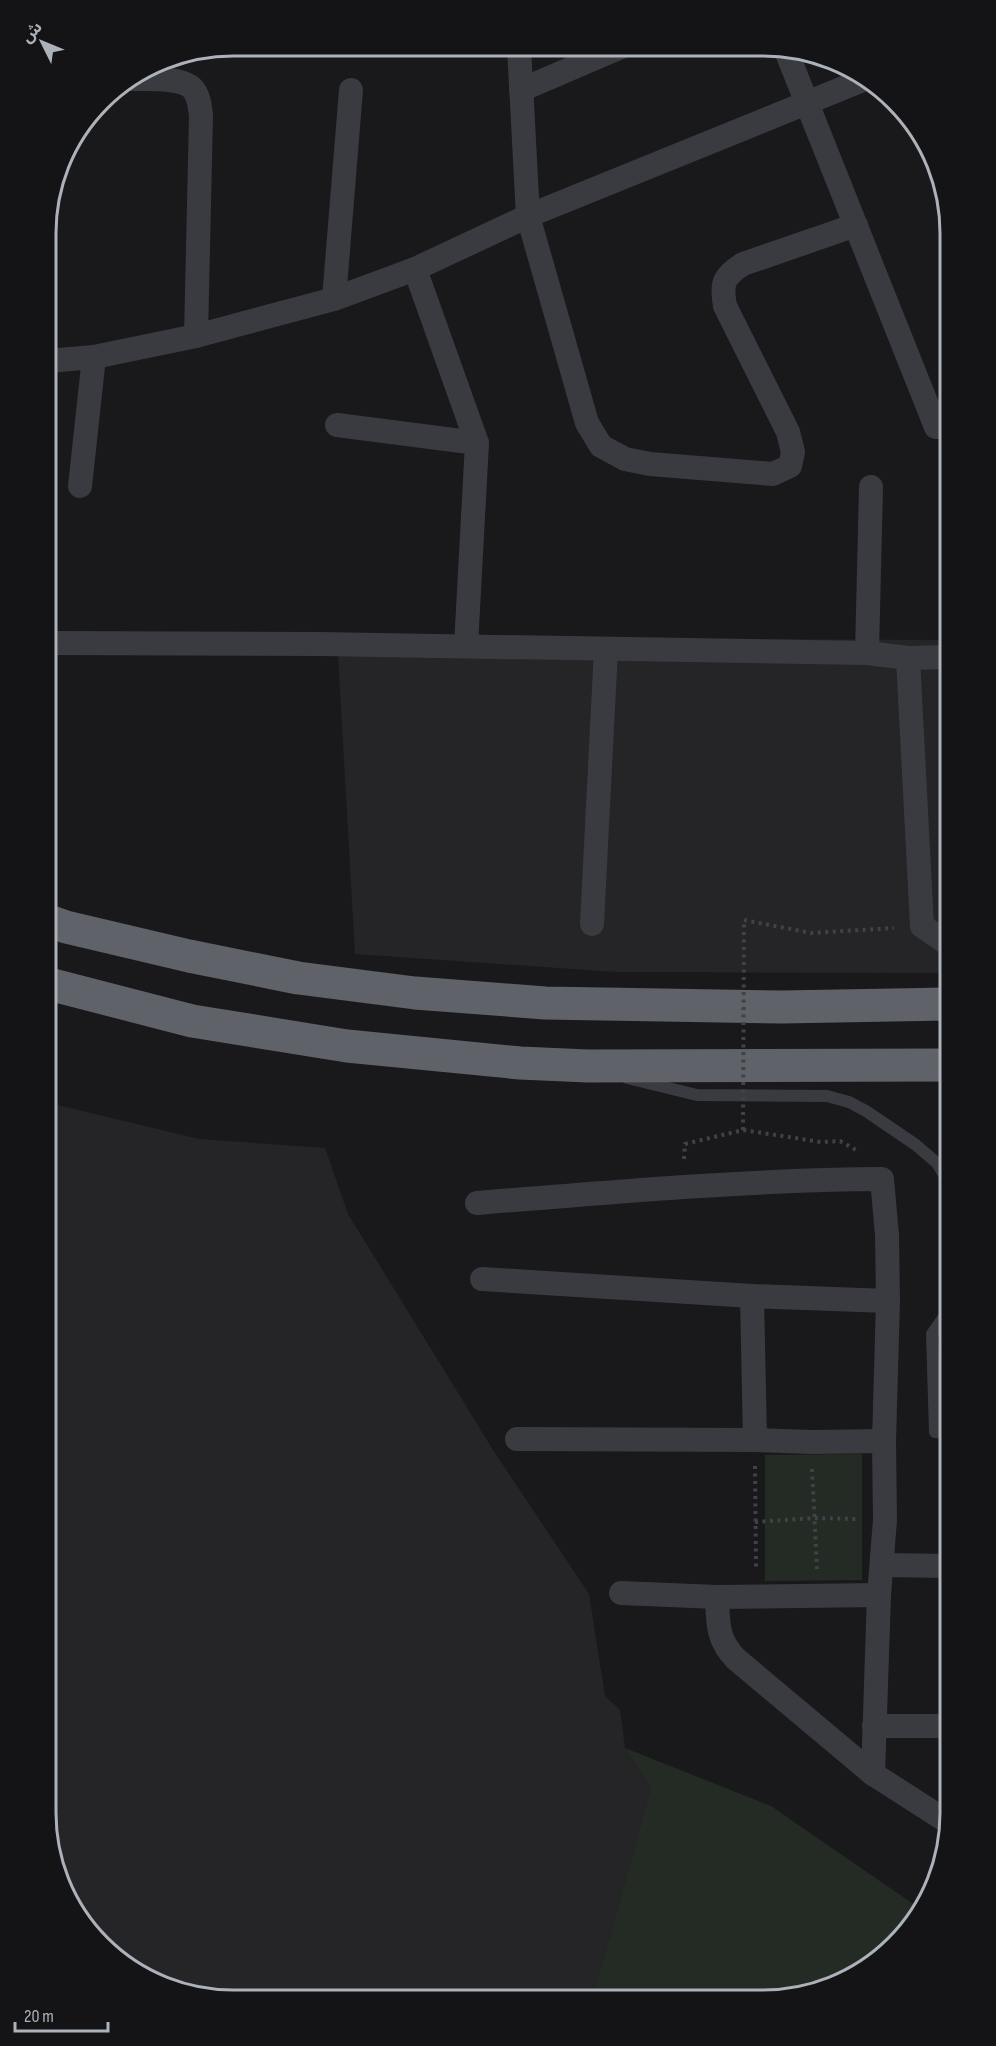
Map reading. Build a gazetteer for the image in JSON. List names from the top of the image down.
{
  "scale_bar": "20 m",
  "north": "top left"
}
